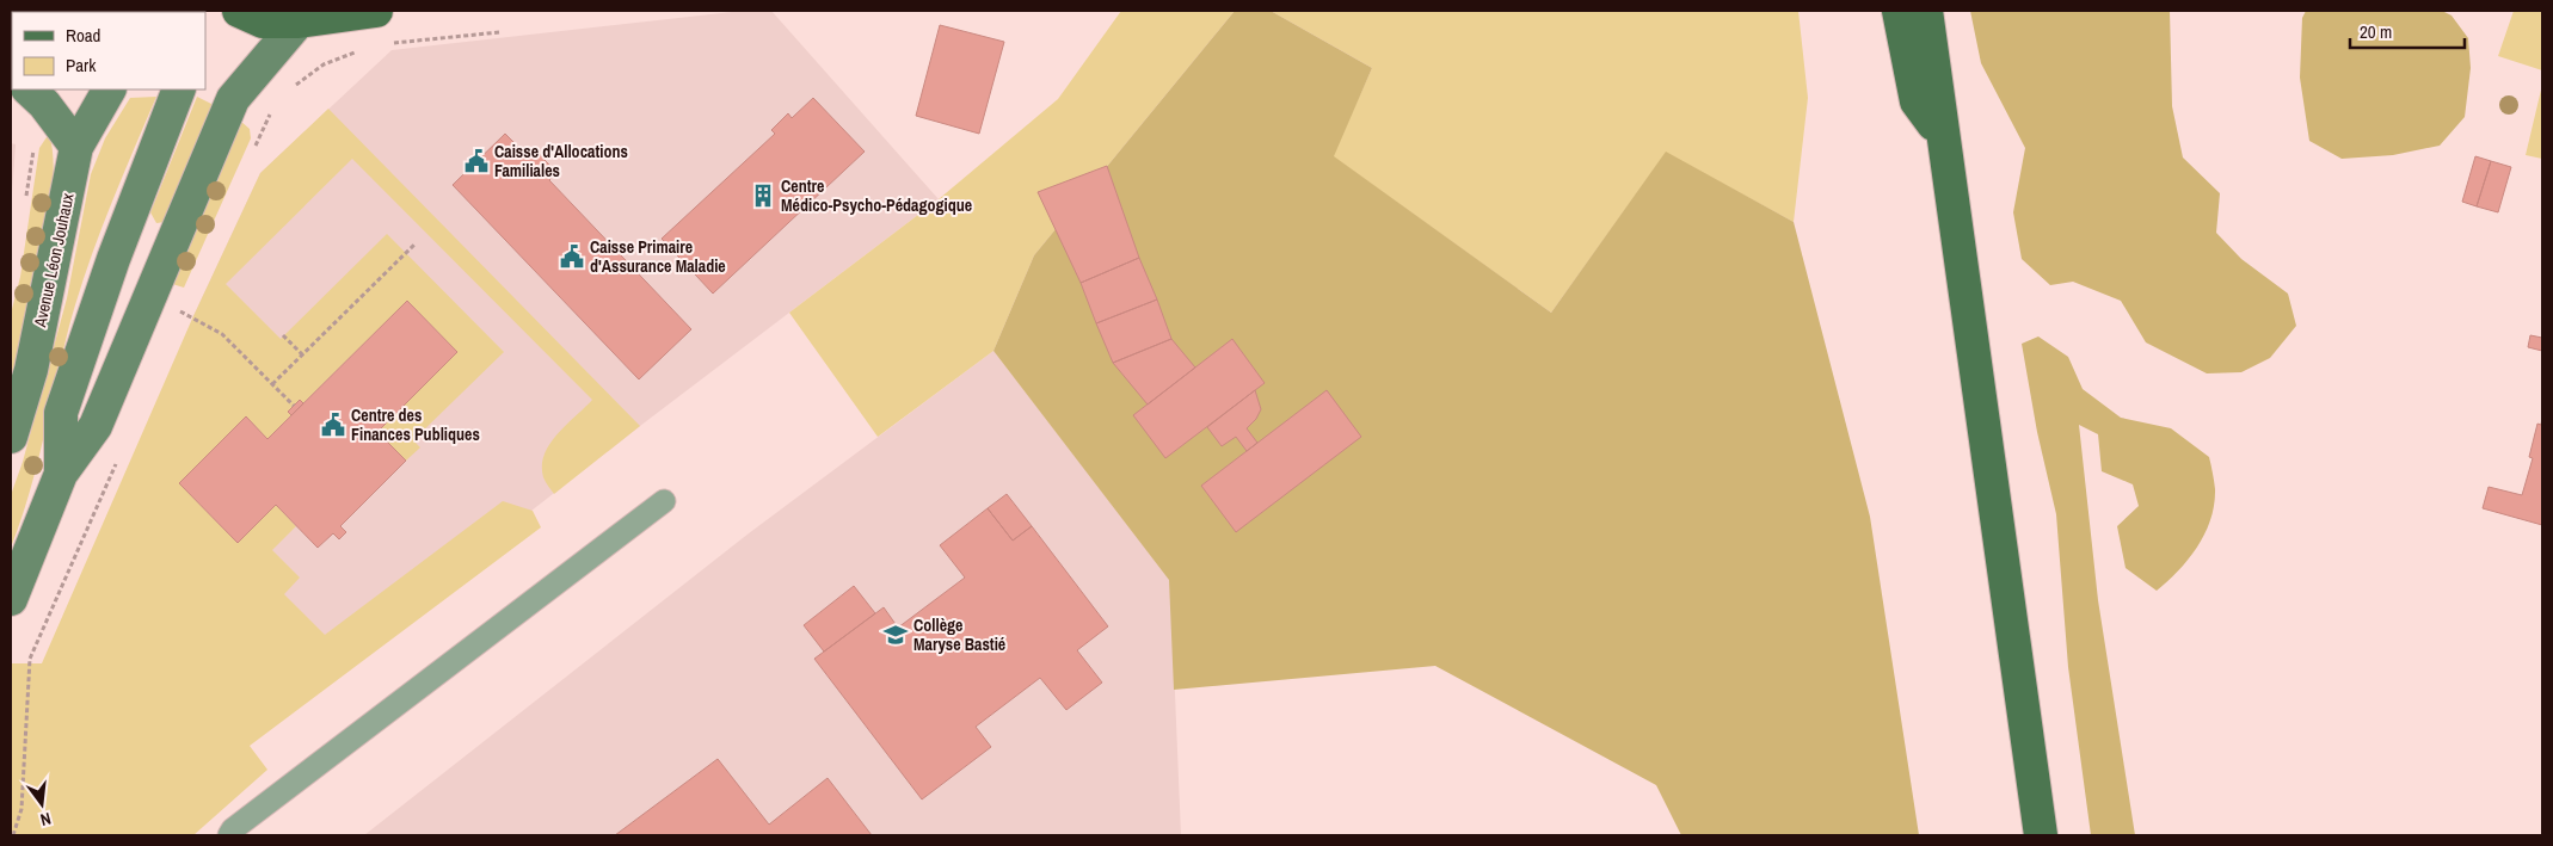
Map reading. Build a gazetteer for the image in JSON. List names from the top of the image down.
{
  "streets": {
    "main road": ["Avenue Léon Jouhaux"]
  },
  "places": {
    "public building": ["Caisse d'Allocations Familiales", "Caisse Primaire d'Assurance Maladie", "Centre des Finances Publiques"],
    "building": ["Centre Médico-Psycho-Pédagogique"],
    "school or university": ["Collège Maryse Bastié"]
  },
  "legend": ["Road", "Park"],
  "scale_bar": "20 m",
  "north": "bottom"
}
